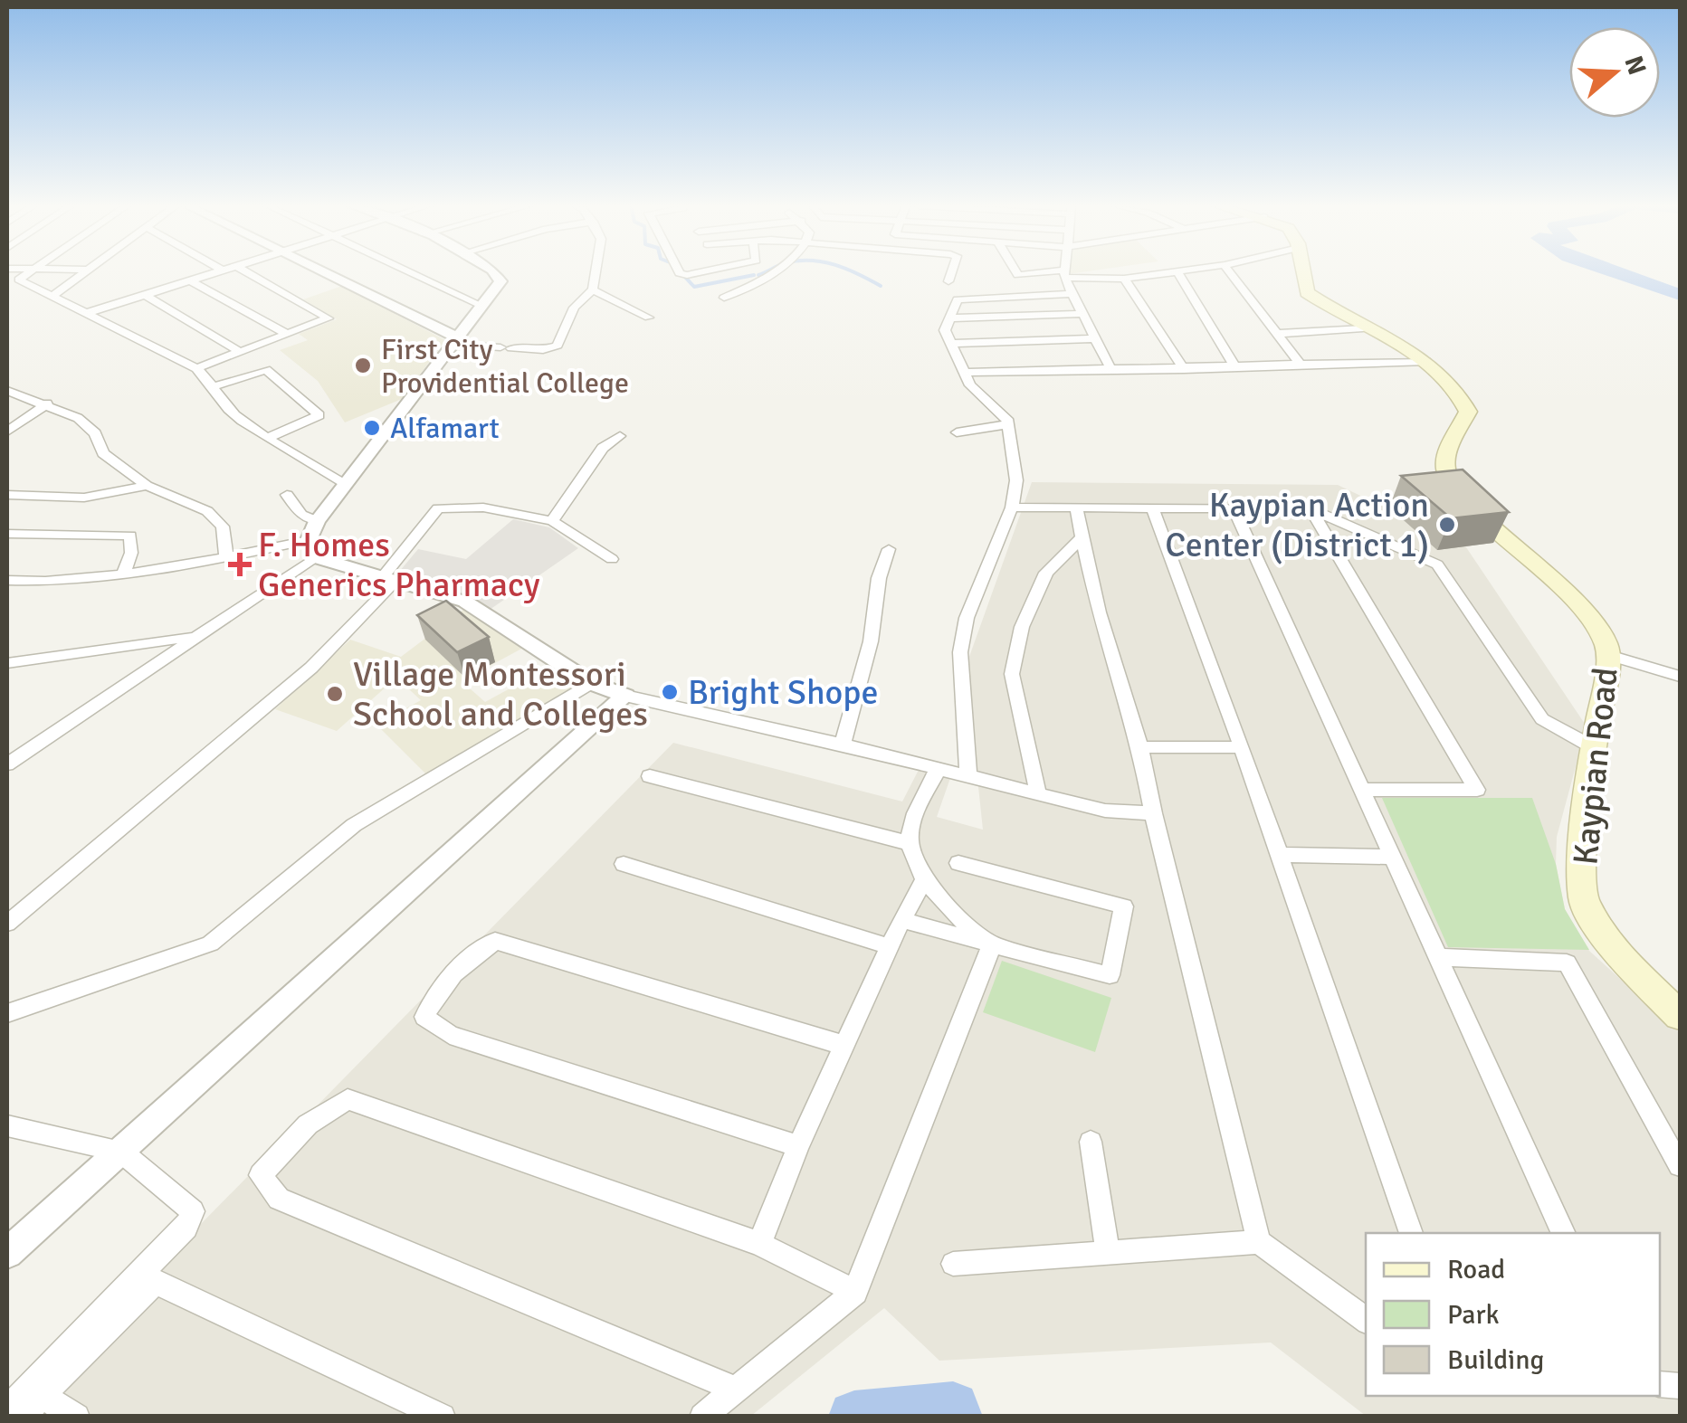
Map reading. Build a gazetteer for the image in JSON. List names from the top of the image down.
{
  "streets": {
    "main road": ["Kaypian Road"]
  },
  "places": {
    "other": [
      "First City Providential College",
      "Alfamart",
      "Kaypian Action Center (District 1)",
      "Bright Shope",
      "Village Montessori School and Colleges"
    ],
    "health": ["F. Homes Generics Pharmacy"]
  },
  "legend": ["Road", "Park", "Building"],
  "north": "right"
}
